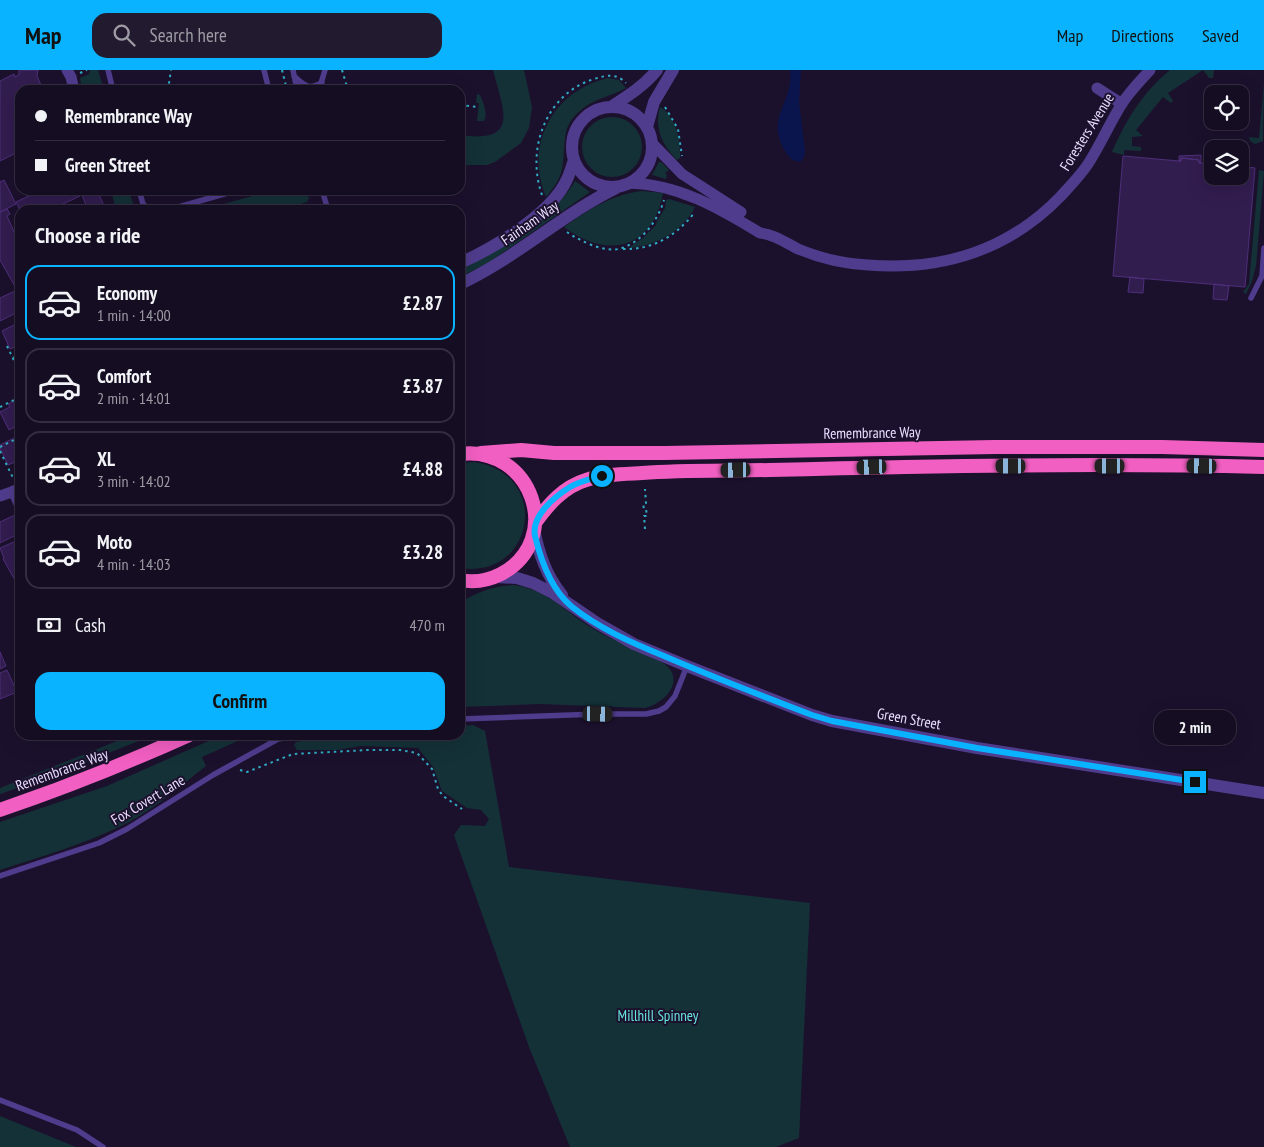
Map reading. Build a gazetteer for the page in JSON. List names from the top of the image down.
{
  "streets": {
    "highway": ["Remembrance Way"],
    "street": ["Foresters Avenue", "Fairham Way", "Green Street"],
    "lane": ["Fox Covert Lane"]
  },
  "crossings": [
    ["Foresters Avenue", "Fairham Way"]
  ],
  "parks": ["Millhill Spinney"],
  "page": {
    "header": "Map",
    "search": "Search here",
    "nav": ["Map", "Directions", "Saved"],
    "banner": ["Remembrance Way", "Green Street"],
    "heading": "Choose a ride",
    "list": [
      {
        "name": "Economy",
        "note": "1 min · 14:00",
        "value": "£2.87"
      },
      {
        "name": "Comfort",
        "note": "2 min · 14:01",
        "value": "£3.87"
      },
      {
        "name": "XL",
        "note": "3 min · 14:02",
        "value": "£4.88"
      },
      {
        "name": "Moto",
        "note": "4 min · 14:03",
        "value": "£3.28"
      }
    ],
    "pay": ["Cash", "470 m"],
    "buttons": "Confirm",
    "bubble": "2 min"
  }
}
